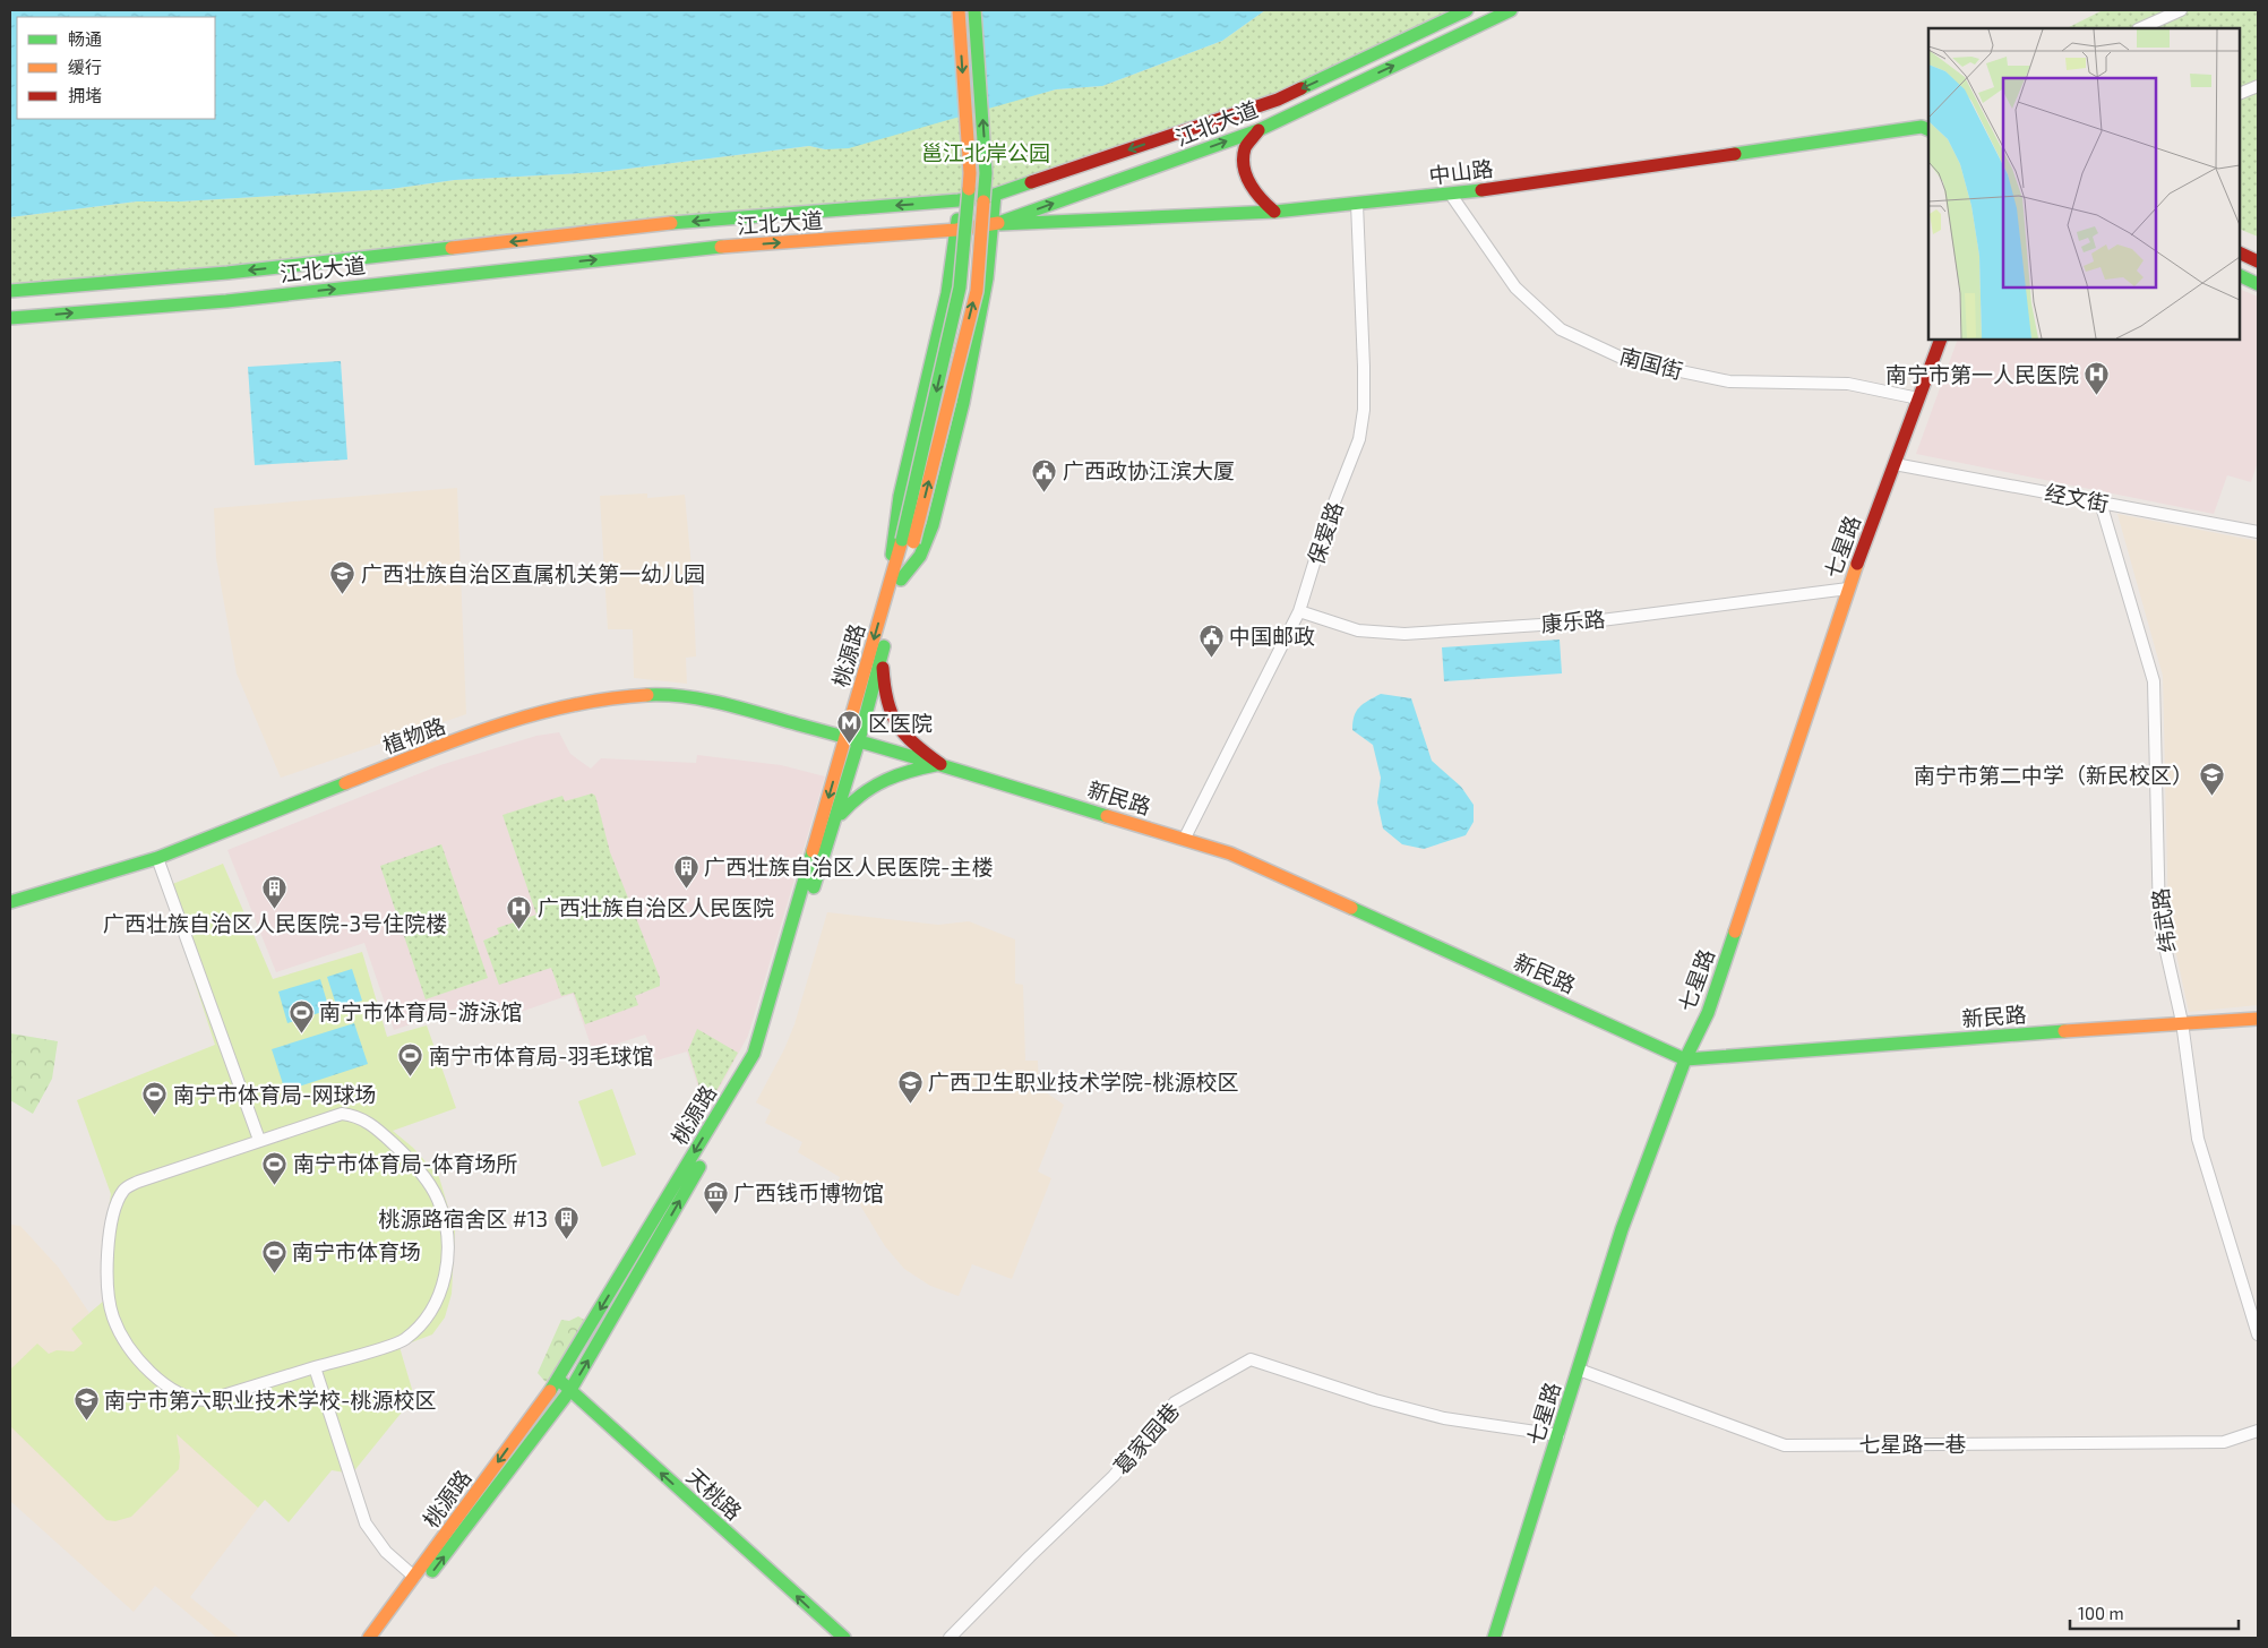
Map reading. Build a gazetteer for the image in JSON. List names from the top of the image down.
{
  "streets": {
    "main road": [
      "江北大道",
      "中山路",
      "七星路",
      "桃源路",
      "植物路",
      "新民路",
      "天桃路"
    ],
    "street": [
      "南国街",
      "经文街",
      "保爱路",
      "康乐路",
      "纬武路",
      "葛家园巷",
      "七星路一巷"
    ]
  },
  "crossings": [
    ["江北大道", "中山路"],
    ["中山路", "南国街"],
    ["中山路", "保爱路"],
    ["南国街", "七星路"],
    ["经文街", "七星路"],
    ["经文街", "纬武路"],
    ["保爱路", "康乐路"],
    ["保爱路", "新民路"],
    ["七星路", "康乐路"],
    ["七星路", "新民路"],
    ["七星路", "葛家园巷"],
    ["七星路", "七星路一巷"],
    ["桃源路", "植物路"],
    ["桃源路", "新民路"],
    ["桃源路", "天桃路"],
    ["植物路", "新民路"],
    ["新民路", "纬武路"]
  ],
  "one_way": ["天桃路"],
  "parks": ["邕江北岸公园"],
  "places": {
    "hospital": ["南宁市第一人民医院", "广西壮族自治区人民医院"],
    "public building": ["广西政协江滨大厦", "中国邮政"],
    "school or university": [
      "广西壮族自治区直属机关第一幼儿园",
      "南宁市第二中学（新民校区）",
      "广西卫生职业技术学院-桃源校区",
      "南宁市第六职业技术学校-桃源校区"
    ],
    "metro station": ["区医院"],
    "building": ["广西壮族自治区人民医院-主楼", "广西壮族自治区人民医院-3号住院楼", "桃源路宿舍区 #13"],
    "sports": [
      "南宁市体育局-游泳馆",
      "南宁市体育局-羽毛球馆",
      "南宁市体育局-网球场",
      "南宁市体育局-体育场所",
      "南宁市体育场"
    ],
    "museum": ["广西钱币博物馆"]
  },
  "legend": ["畅通", "缓行", "拥堵"],
  "scale_bar": "100 m"
}
